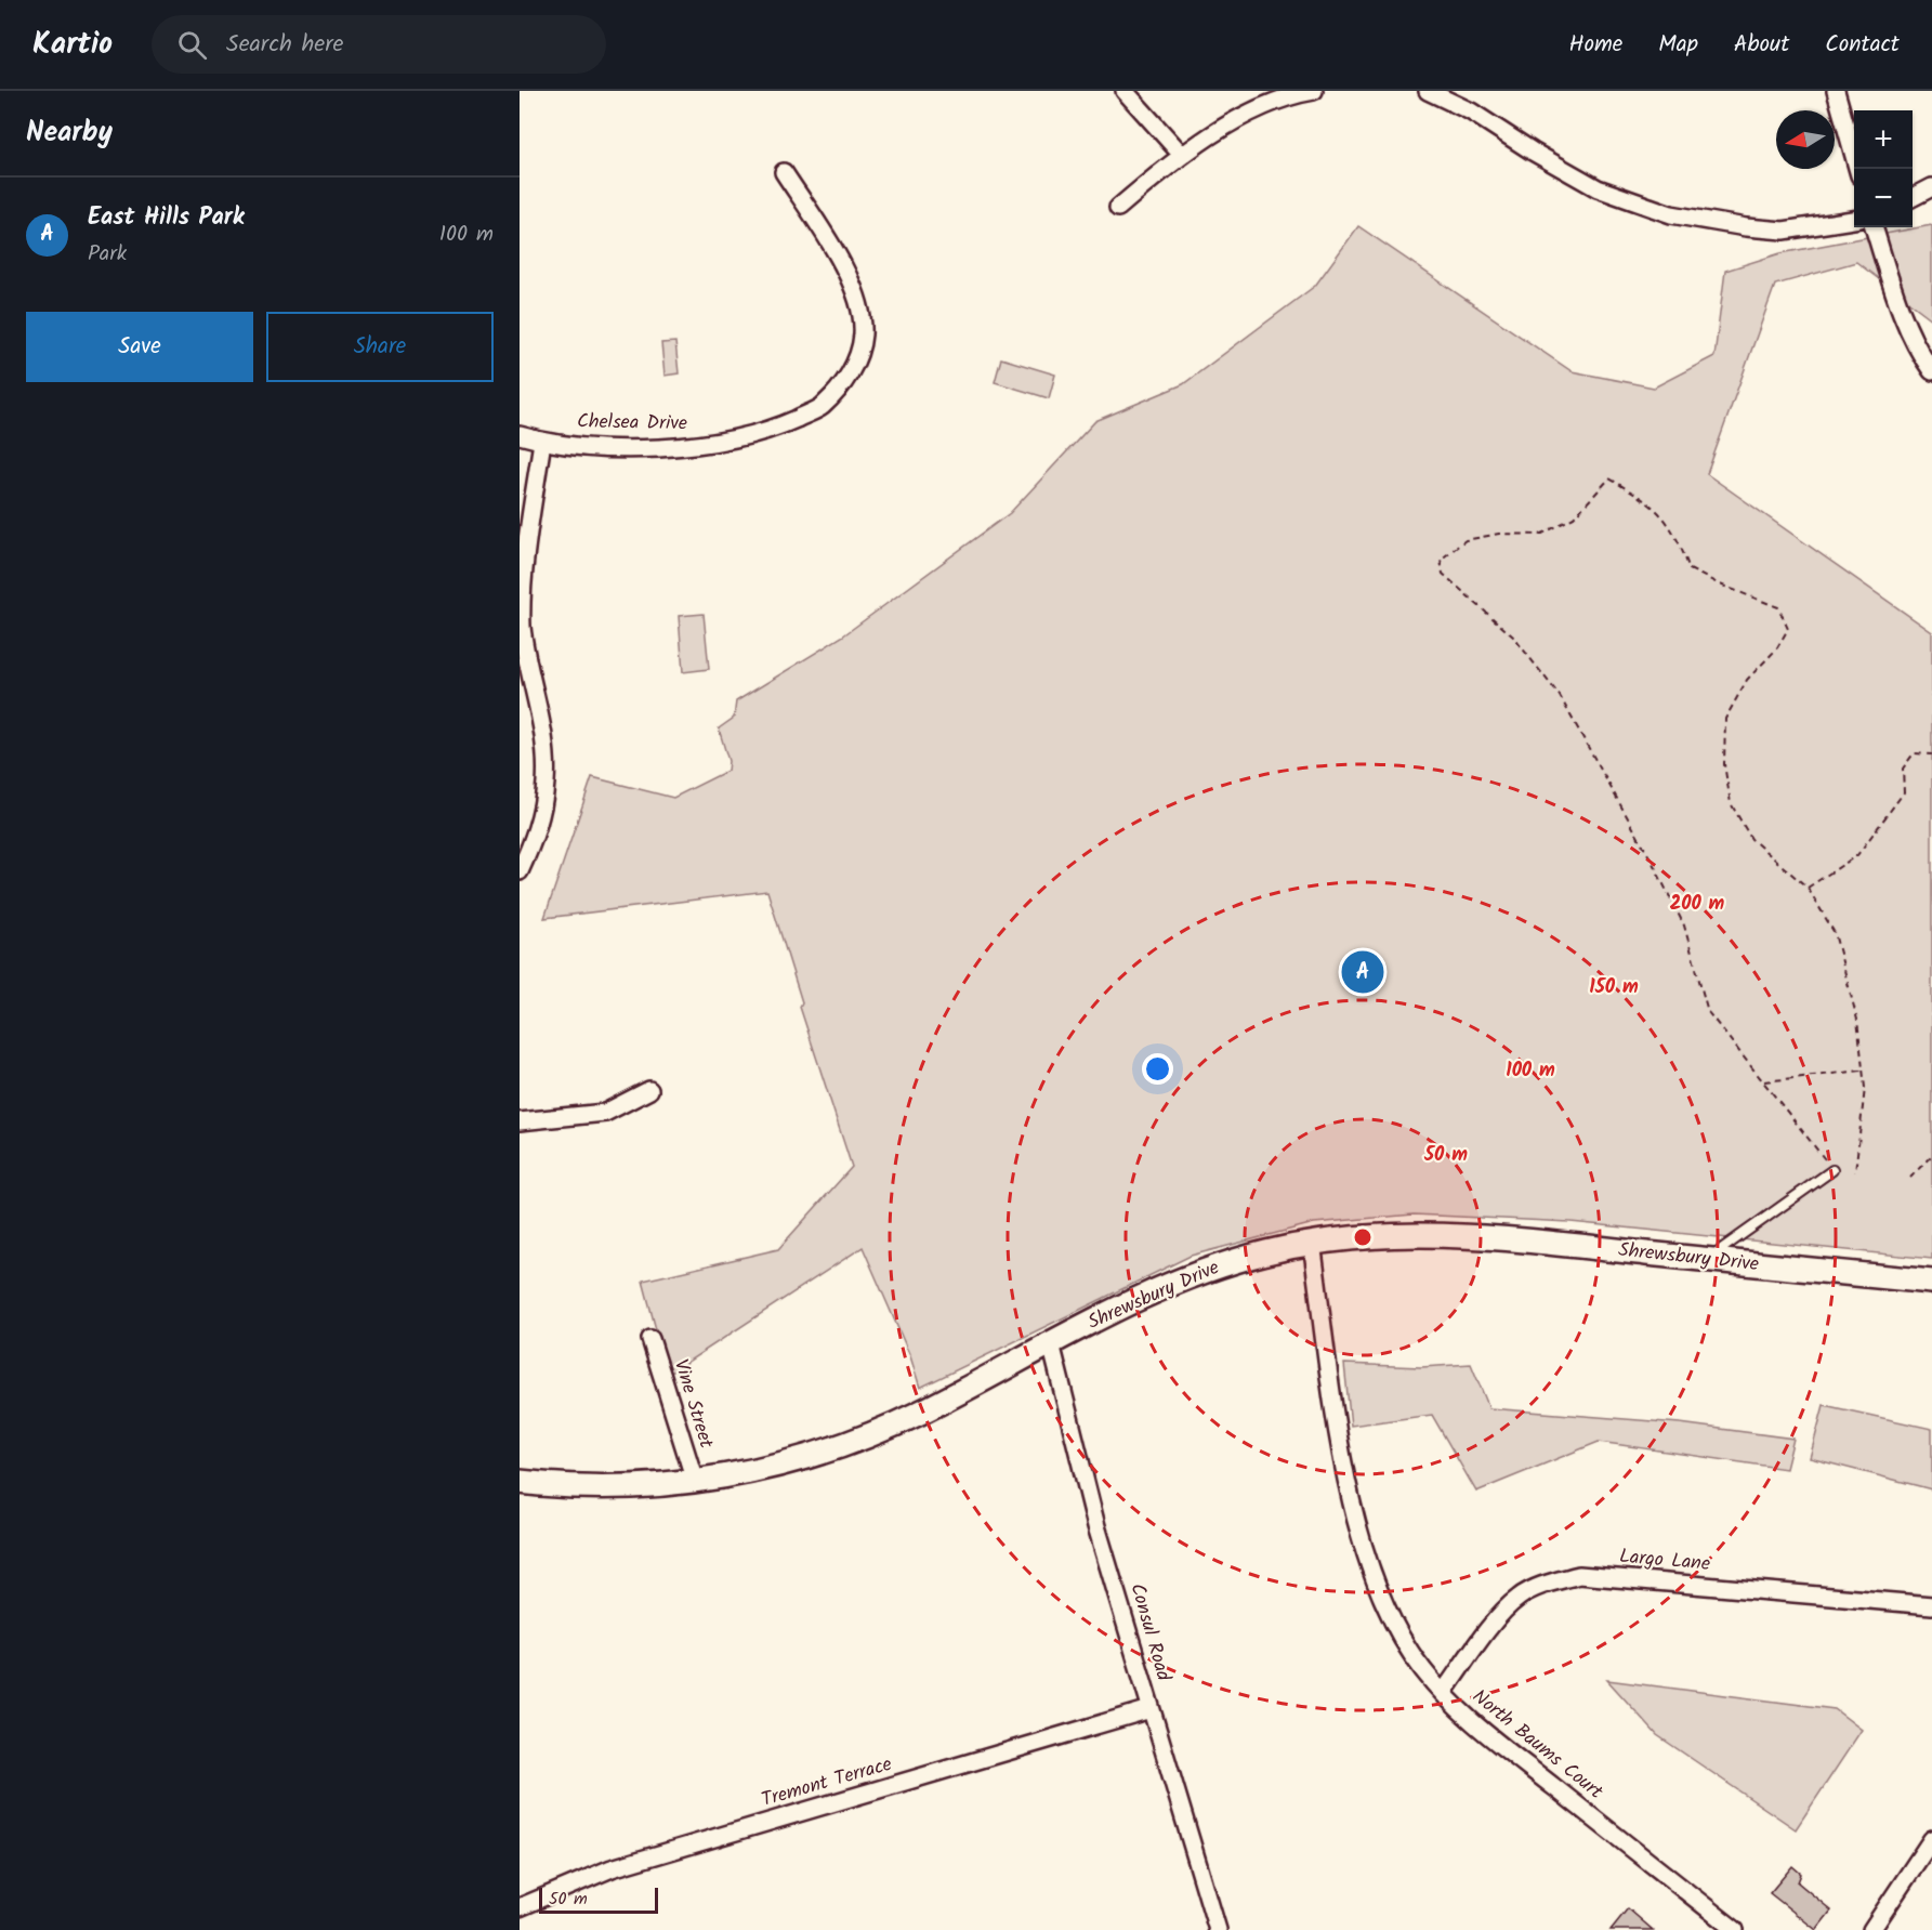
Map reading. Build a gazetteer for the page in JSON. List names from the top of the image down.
{
  "streets": {
    "main road": ["Shrewsbury Drive"],
    "street": [
      "Chelsea Drive",
      "Vine Street",
      "Largo Lane",
      "Consul Road",
      "North Baums Court",
      "Tremont Terrace"
    ]
  },
  "crossings": [
    ["Shrewsbury Drive", "Vine Street"],
    ["Shrewsbury Drive", "Consul Road"],
    ["Shrewsbury Drive", "North Baums Court"],
    ["Largo Lane", "North Baums Court"],
    ["Consul Road", "Tremont Terrace"]
  ],
  "scale_bar": "50 m",
  "north": "left",
  "page": {
    "header": "Kartio",
    "search": "Search here",
    "nav": [
      "Home",
      "Map",
      "About",
      "Contact"
    ],
    "heading": "Nearby",
    "map_buttons": ["+", "−"],
    "list": [
      {
        "mark": "A",
        "name": "East Hills Park",
        "note": "Park",
        "value": "100 m"
      }
    ],
    "buttons": ["Save", "Share"],
    "pins": "A",
    "scale": "50 m"
  },
  "rings": [
    "200 m",
    "150 m",
    "100 m",
    "50 m"
  ]
}
